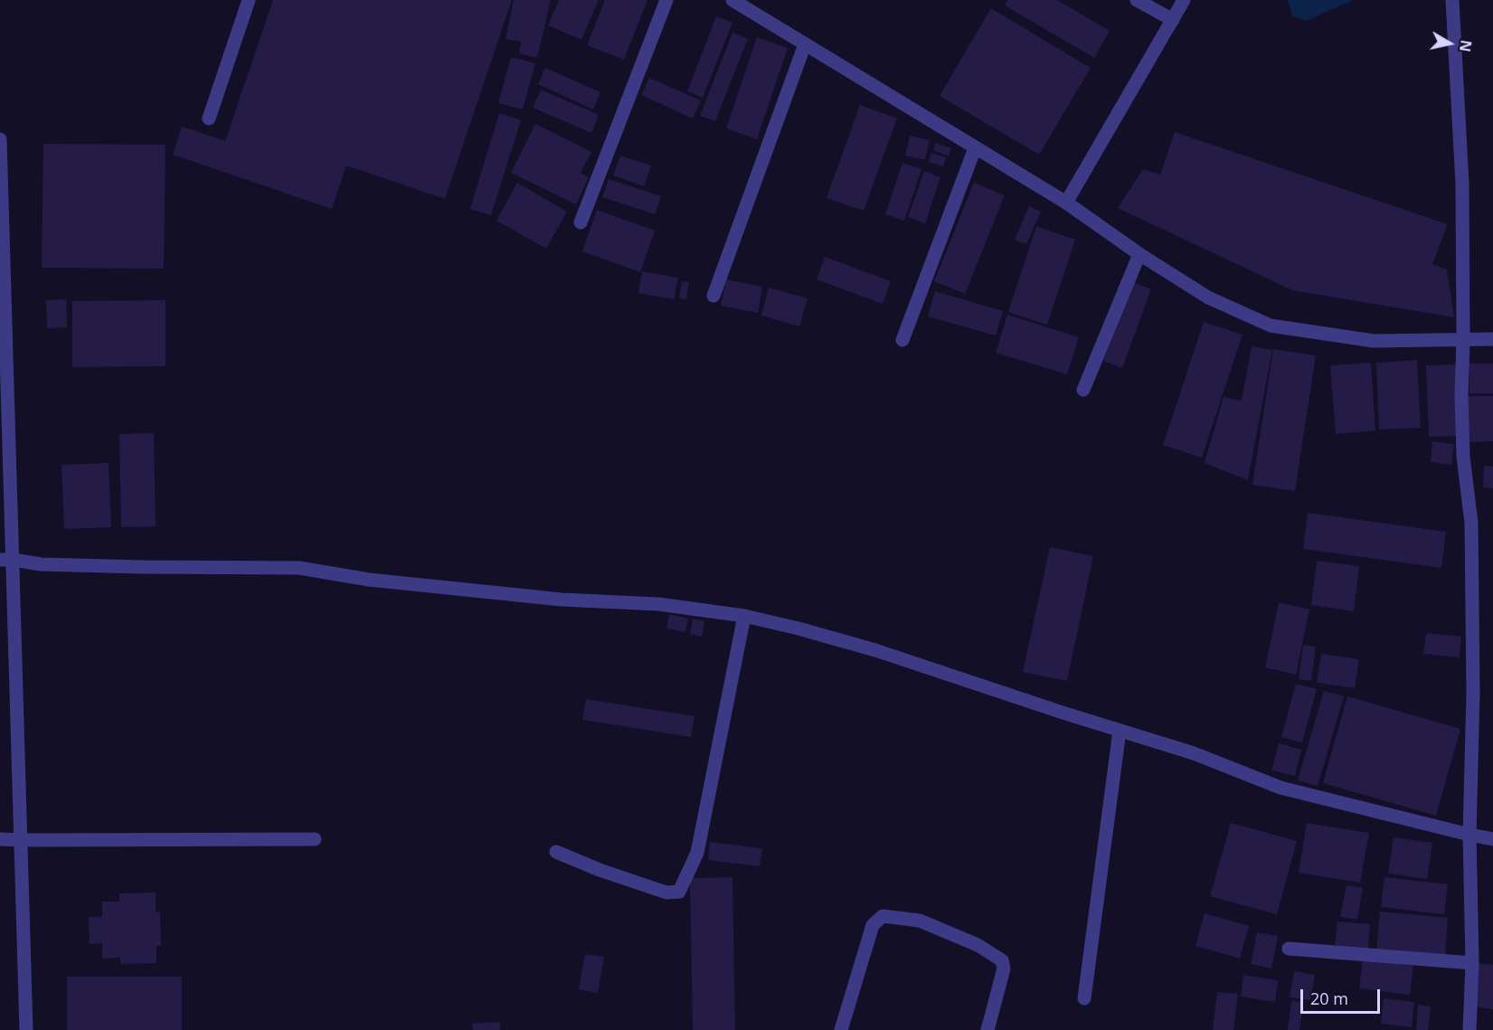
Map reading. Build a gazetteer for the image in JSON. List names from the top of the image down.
{
  "scale_bar": "20 m",
  "north": "right"
}
